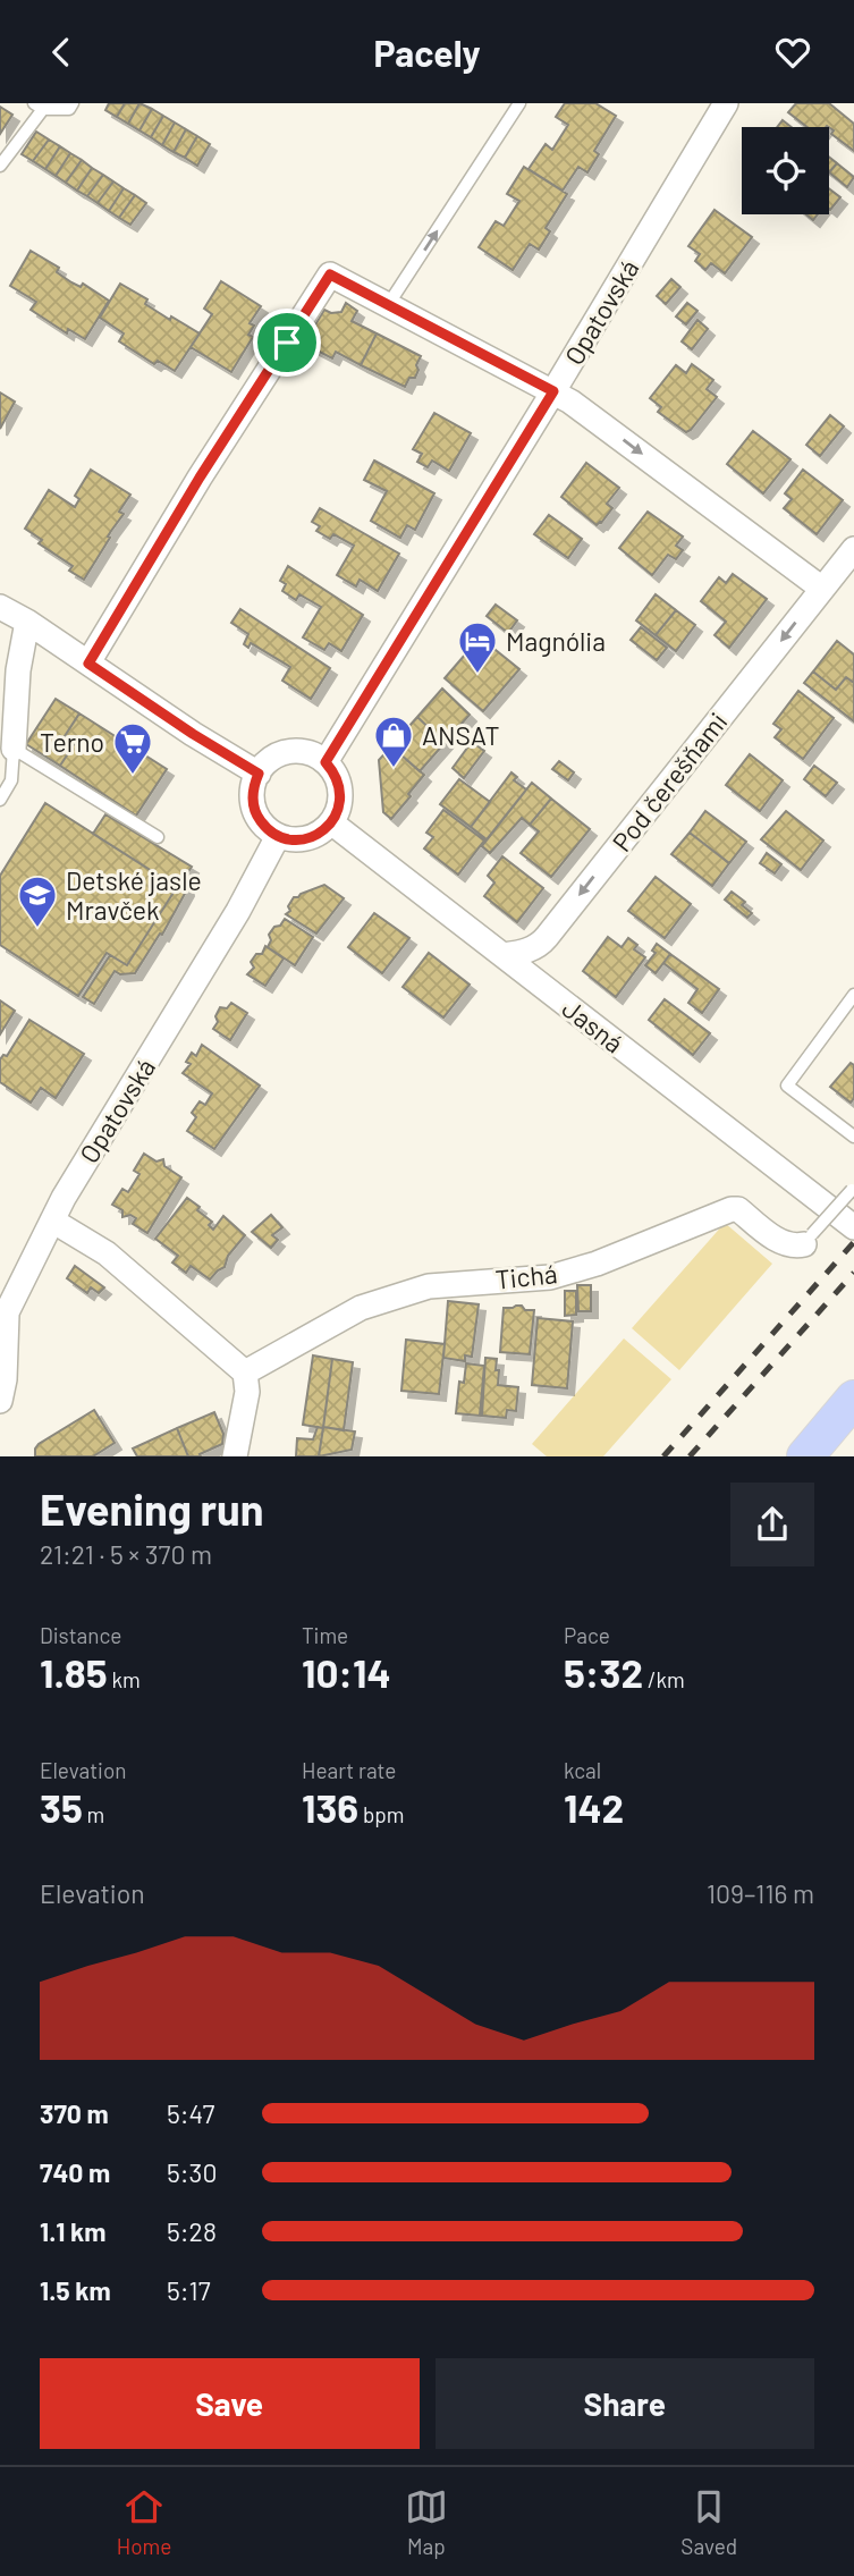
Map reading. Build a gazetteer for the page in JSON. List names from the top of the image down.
{
  "streets": {
    "street": [
      "Opatovská",
      "Pod čerešňami",
      "Jasná",
      "Tichá"
    ]
  },
  "crossings": [
    ["Opatovská", "Jasná"],
    ["Pod čerešňami", "Jasná"]
  ],
  "one_way": ["Pod čerešňami"],
  "places": {
    "hotel": ["Magnólia"],
    "shop": ["ANSAT"],
    "supermarket": ["Terno"],
    "school or university": ["Detské jasle Mravček"]
  },
  "page": {
    "header": "Pacely",
    "heading": ["Evening run", "21:21 · 5 × 370 m"],
    "stats": [
      ["Distance", "1.85 km"],
      ["Time", "10:14"],
      ["Pace", "5:32 /km"],
      ["Elevation", "35 m"],
      ["Heart rate", "136 bpm"],
      ["kcal", "142"]
    ],
    "chart": ["Elevation", "109–116 m"],
    "list": [
      {
        "name": "370 m",
        "note": "5:47"
      },
      {
        "name": "740 m",
        "note": "5:30"
      },
      {
        "name": "1.1 km",
        "note": "5:28"
      },
      {
        "name": "1.5 km",
        "note": "5:17"
      }
    ],
    "buttons": ["Save", "Share"],
    "tabs": ["Home", "Map", "Saved"]
  }
}
